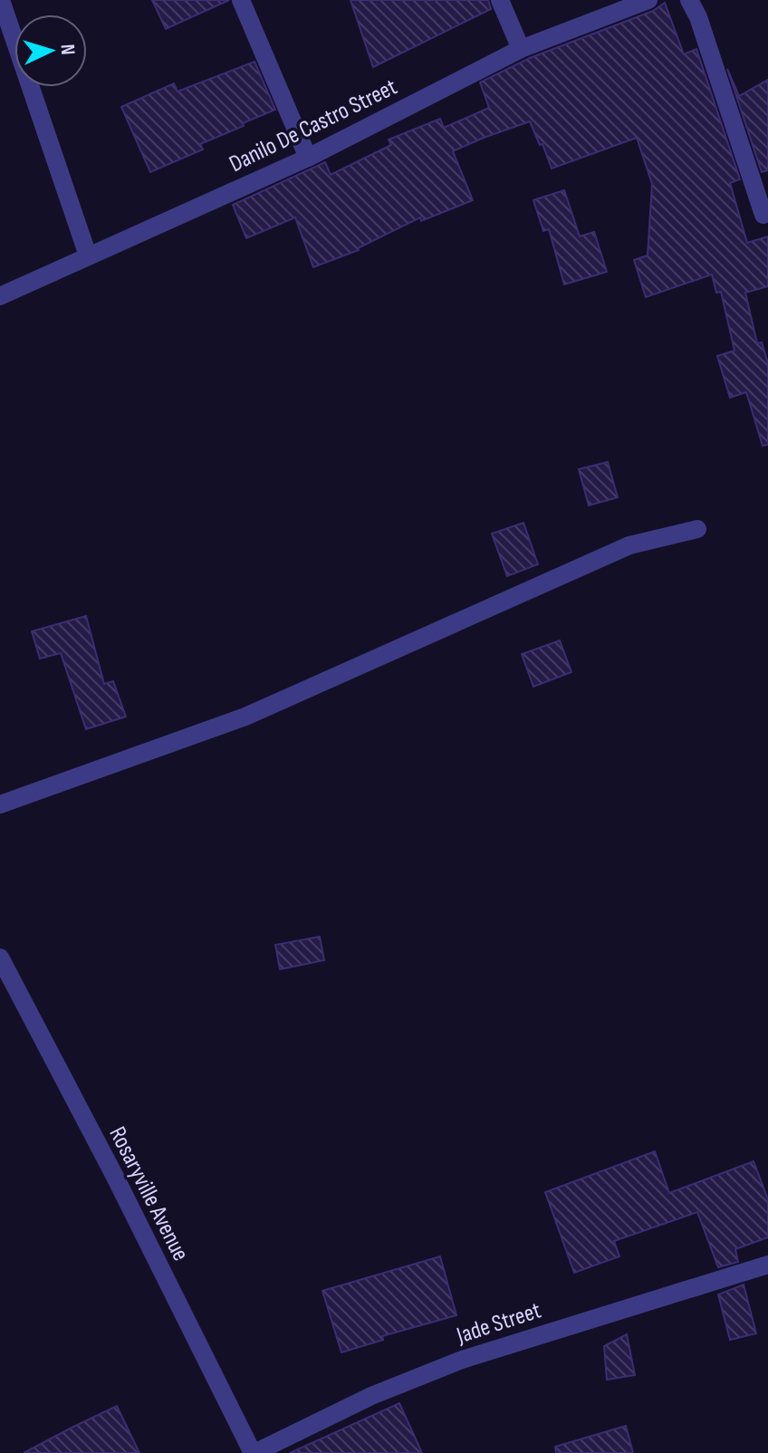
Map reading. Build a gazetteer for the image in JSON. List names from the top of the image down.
{
  "streets": {
    "street": ["Danilo De Castro Street", "Rosaryville Avenue", "Jade Street"]
  },
  "crossings": [
    ["Rosaryville Avenue", "Jade Street"]
  ],
  "north": "right"
}
